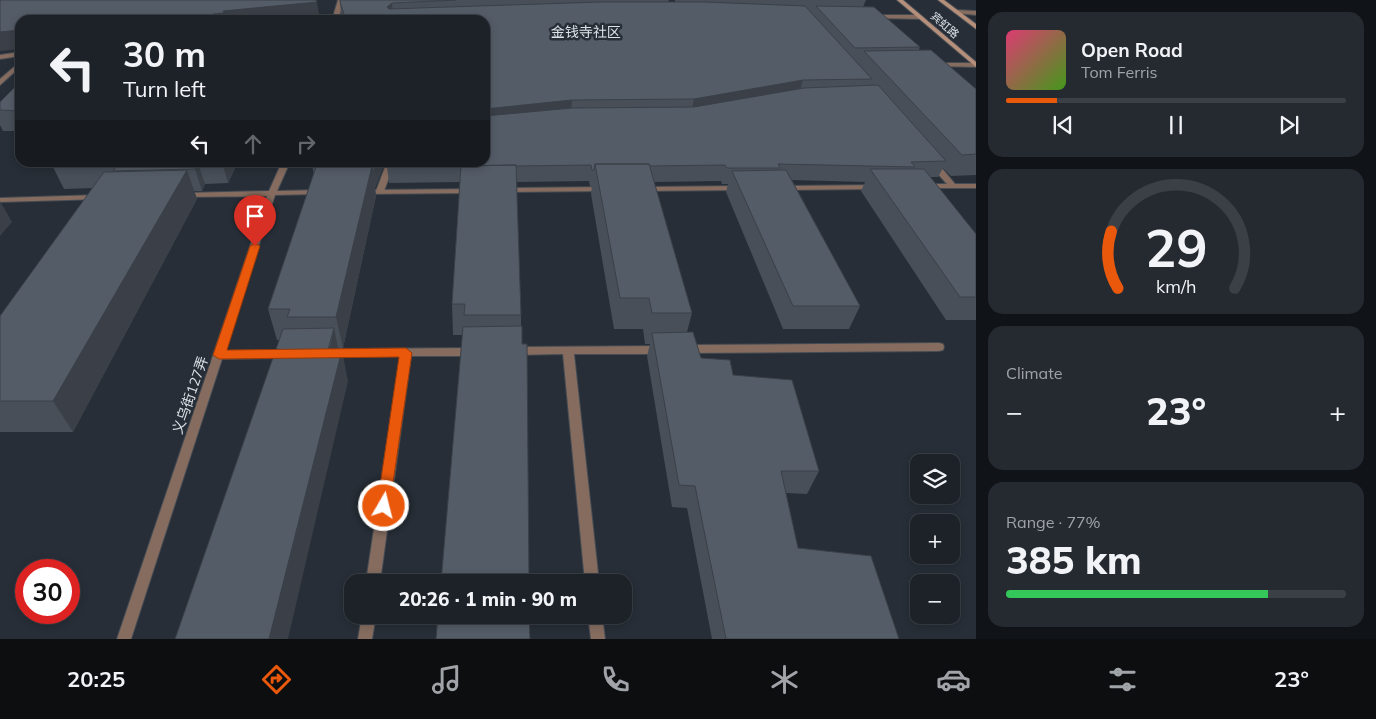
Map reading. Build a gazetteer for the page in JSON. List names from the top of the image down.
{
  "streets": {
    "main road": ["宾虹路"],
    "street": ["义乌街127弄"]
  },
  "districts": ["金钱寺社区"],
  "page": {
    "turn": ["30 m", "Turn left"],
    "song": ["Open Road", "Tom Ferris"],
    "tile": [
      "Climate",
      ["Range · 77%", "385 km"]
    ],
    "heat": ["−", "23°", "+"],
    "map_buttons": ["+", "−"],
    "limit": "30",
    "trip": "20:26 · 1 min · 90 m",
    "tabs": ["20:25", "23°"],
    "gauge": ["29", "km/h"]
  }
}
